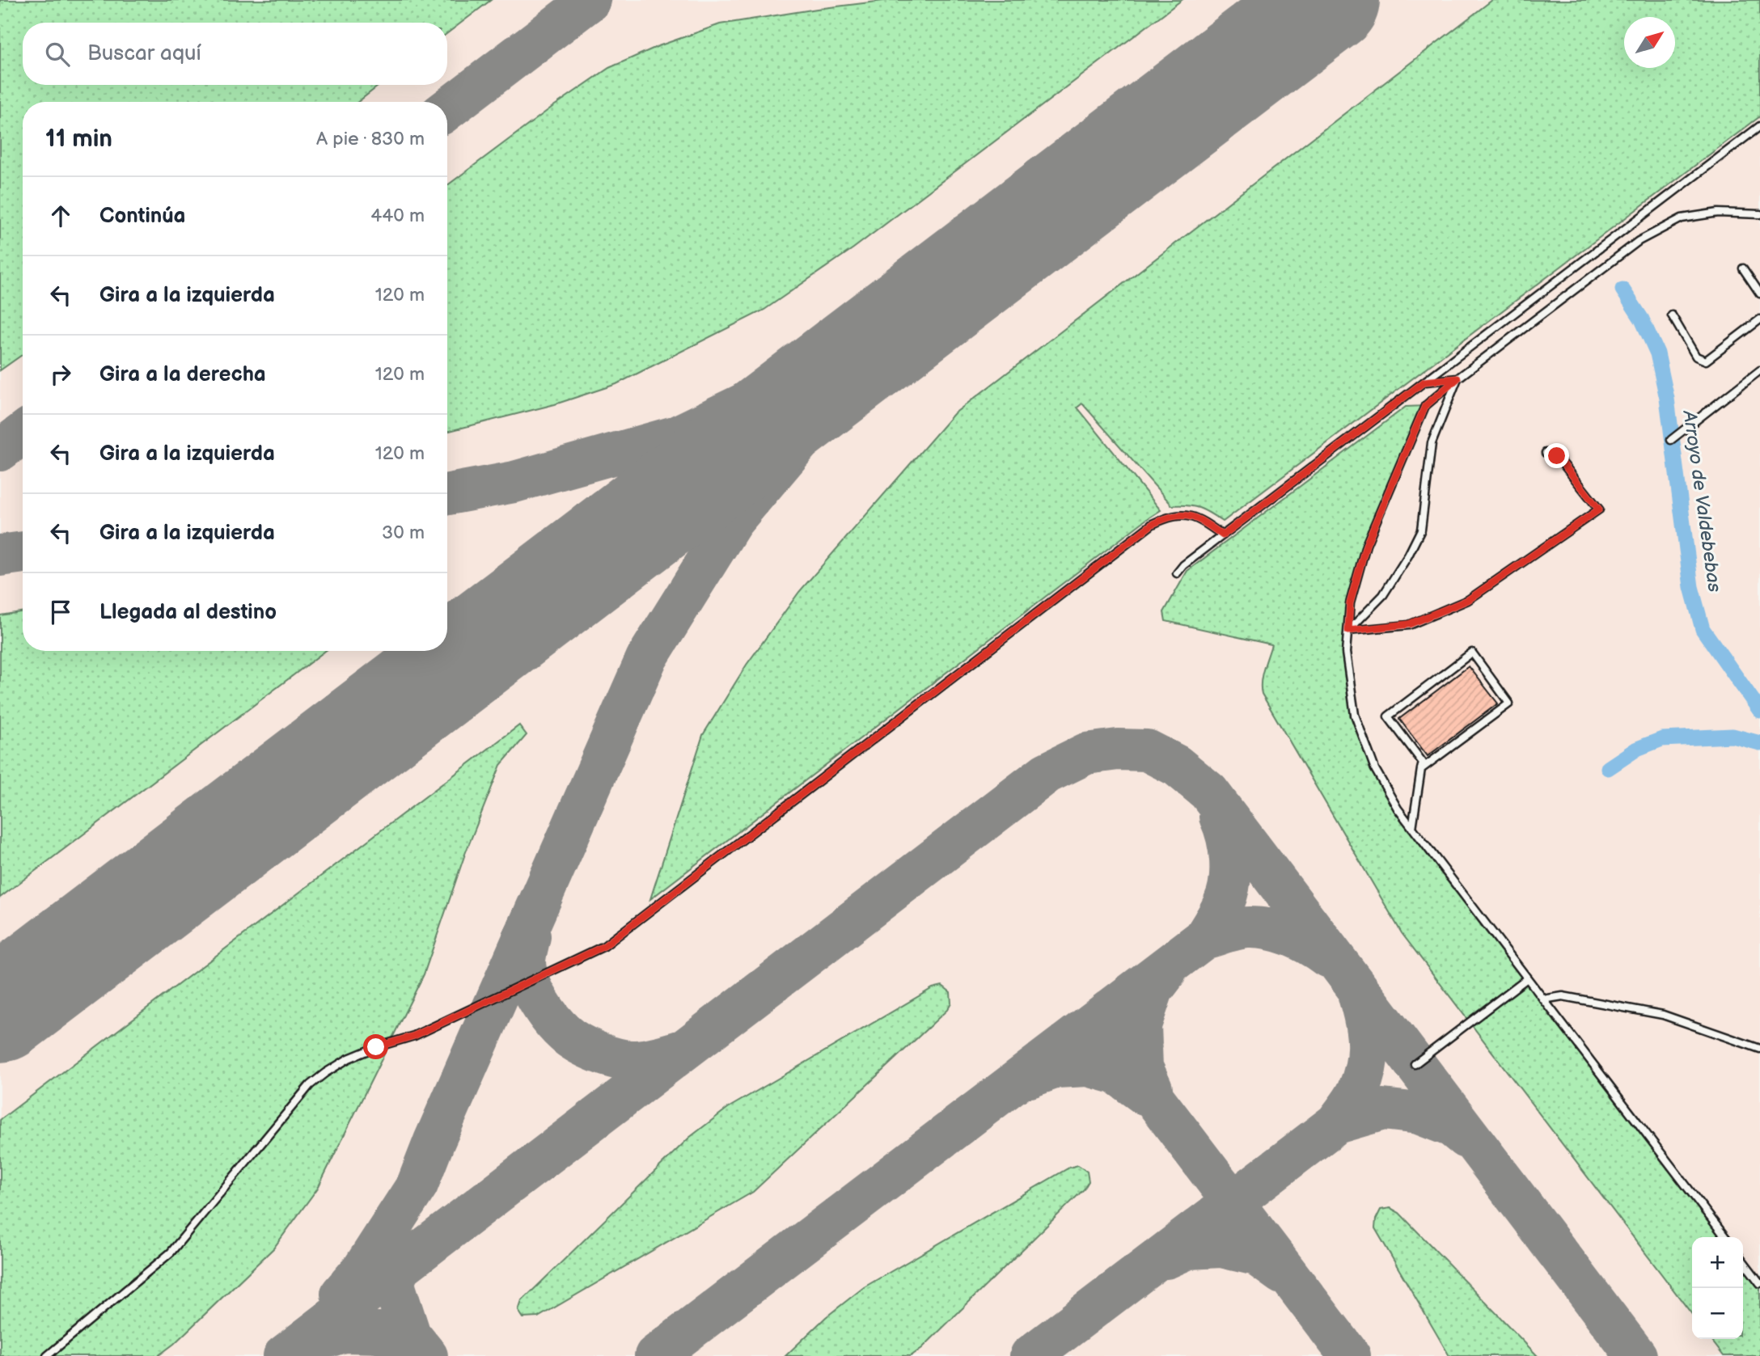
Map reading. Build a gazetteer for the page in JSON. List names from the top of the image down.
{
  "water": ["Arroyo de Valdebebas"],
  "north": "top right",
  "page": {
    "search": "Buscar aquí",
    "heading": ["11 min", "A pie · 830 m"],
    "list": [
      ["Continúa", "440 m"],
      ["Gira a la izquierda", "120 m"],
      ["Gira a la derecha", "120 m"],
      ["Gira a la izquierda", "120 m"],
      ["Gira a la izquierda", "30 m"],
      "Llegada al destino"
    ],
    "map_buttons": ["+", "−"]
  }
}
